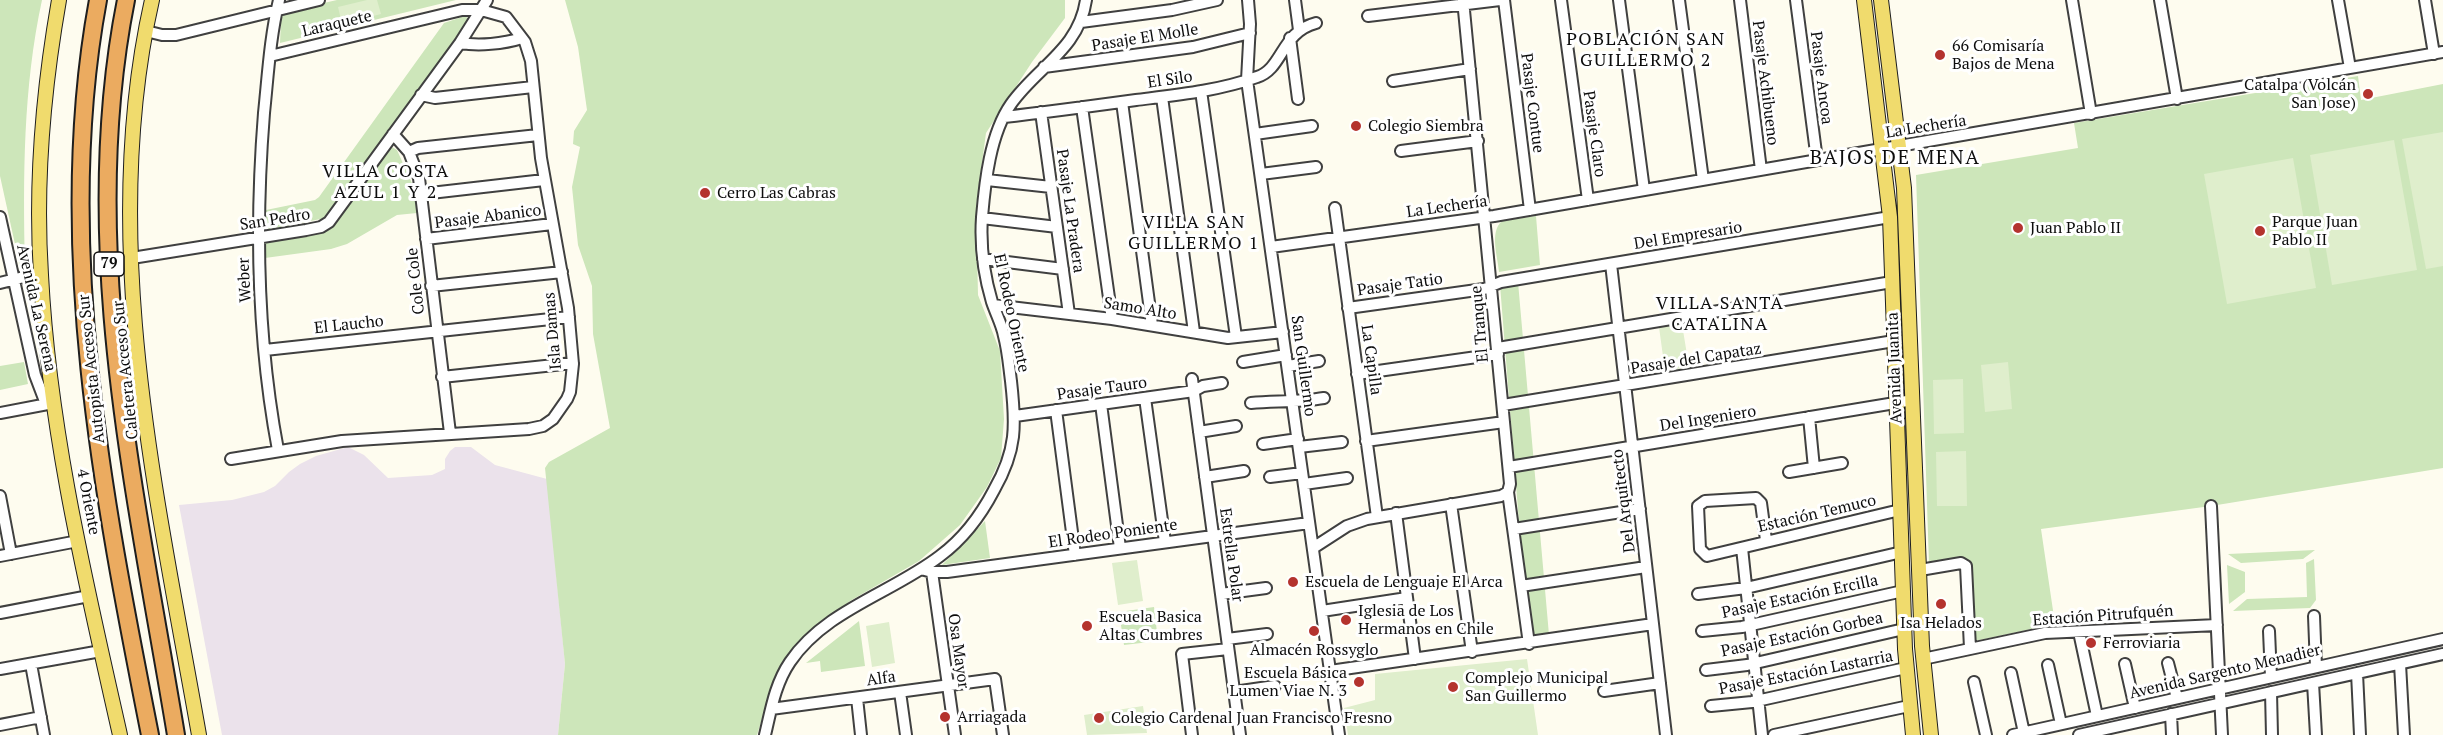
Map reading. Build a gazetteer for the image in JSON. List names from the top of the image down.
{
  "streets": {
    "highway": ["79", "Autopista Acceso Sur"],
    "main road": ["Avenida Juanita", "Caletera Acceso Sur", "4 Oriente"],
    "street": [
      "Laraquete",
      "Pasaje El Molle",
      "Pasaje Ancoa",
      "El Silo",
      "Pasaje Achibueno",
      "Pasaje Contue",
      "La Lechería",
      "Pasaje Claro",
      "Pasaje La Pradera",
      "Pasaje Abanico",
      "San Pedro",
      "Del Empresario",
      "Weber",
      "Cole Cole",
      "Pasaje Tatio",
      "Avenida La Serena",
      "Samo Alto",
      "El Rodeo Oriente",
      "El Tranque",
      "El Laucho",
      "Isla Damas",
      "Pasaje del Capataz",
      "La Capilla",
      "San Guillermo",
      "Pasaje Tauro",
      "Del Ingeniero",
      "Del Arquitecto",
      "Estación Temuco",
      "El Rodeo Poniente",
      "Estrella Polar",
      "Pasaje Estación Ercilla",
      "Estación Pitrufquén",
      "Pasaje Estación Gorbea",
      "Osa Mayor",
      "Avenida Sargento Menadier",
      "Pasaje Estación Lastarria",
      "Alfa"
    ]
  },
  "crossings": [
    ["Laraquete", "San Pedro"],
    ["Laraquete", "Weber"],
    ["Laraquete", "Isla Damas"],
    ["Pasaje El Molle", "El Rodeo Oriente"],
    ["Pasaje El Molle", "San Guillermo"],
    ["Pasaje Ancoa", "La Lechería"],
    ["El Silo", "Pasaje La Pradera"],
    ["El Silo", "El Rodeo Oriente"],
    ["El Silo", "San Guillermo"],
    ["Pasaje Achibueno", "La Lechería"],
    ["Pasaje Contue", "La Lechería"],
    ["La Lechería", "Pasaje Claro"],
    ["La Lechería", "El Tranque"],
    ["La Lechería", "La Capilla"],
    ["La Lechería", "San Guillermo"],
    ["La Lechería", "Avenida Juanita"],
    ["Pasaje La Pradera", "Samo Alto"],
    ["Pasaje Abanico", "Cole Cole"],
    ["Pasaje Abanico", "Isla Damas"],
    ["San Pedro", "Weber"],
    ["San Pedro", "Cole Cole"],
    ["San Pedro", "Isla Damas"],
    ["San Pedro", "Caletera Acceso Sur"],
    ["Del Empresario", "Pasaje Tatio"],
    ["Del Empresario", "El Tranque"],
    ["Del Empresario", "Avenida Juanita"],
    ["Del Empresario", "Del Arquitecto"],
    ["Weber", "El Laucho"],
    ["Weber", "Isla Damas"],
    ["Cole Cole", "El Laucho"],
    ["Cole Cole", "Isla Damas"],
    ["Pasaje Tatio", "El Tranque"],
    ["Pasaje Tatio", "La Capilla"],
    ["Avenida La Serena", "4 Oriente"],
    ["Samo Alto", "El Rodeo Oriente"],
    ["Samo Alto", "San Guillermo"],
    ["El Rodeo Oriente", "Pasaje Tauro"],
    ["El Rodeo Oriente", "El Rodeo Poniente"],
    ["El Rodeo Oriente", "Osa Mayor"],
    ["El Rodeo Oriente", "Alfa"],
    ["El Tranque", "Pasaje del Capataz"],
    ["El Tranque", "Del Ingeniero"],
    ["El Laucho", "Isla Damas"],
    ["Pasaje del Capataz", "Avenida Juanita"],
    ["Pasaje del Capataz", "Del Arquitecto"],
    ["San Guillermo", "El Rodeo Poniente"],
    ["Avenida Juanita", "Del Ingeniero"],
    ["Avenida Juanita", "Estación Temuco"],
    ["Avenida Juanita", "Pasaje Estación Ercilla"],
    ["Avenida Juanita", "Estación Pitrufquén"],
    ["Avenida Juanita", "Pasaje Estación Gorbea"],
    ["Avenida Juanita", "Pasaje Estación Lastarria"],
    ["Pasaje Tauro", "Estrella Polar"],
    ["Del Ingeniero", "Del Arquitecto"],
    ["Estación Temuco", "Pasaje Estación Ercilla"],
    ["Estación Temuco", "Pasaje Estación Gorbea"],
    ["Estación Temuco", "Pasaje Estación Lastarria"],
    ["El Rodeo Poniente", "Estrella Polar"],
    ["El Rodeo Poniente", "Osa Mayor"],
    ["Osa Mayor", "Alfa"]
  ],
  "districts": [
    "POBLACIÓN SAN GUILLERMO 2",
    "BAJOS DE MENA",
    "VILLA COSTA AZUL 1 Y 2",
    "VILLA SAN GUILLERMO 1",
    "VILLA SANTA CATALINA"
  ],
  "places": [
    "66 Comisaría Bajos de Mena",
    "Catalpa (Volcán San Jose)",
    "Colegio Siembra",
    "Cerro Las Cabras",
    "Juan Pablo II",
    "Parque Juan Pablo II",
    "Escuela de Lenguaje El Arca",
    "Isa Helados",
    "Iglesia de Los Hermanos en Chile",
    "Escuela Basica Altas Cumbres",
    "Almacén Rossyglo",
    "Ferroviaria",
    "Escuela Básica Lumen Viae N. 3",
    "Complejo Municipal San Guillermo",
    "Arriagada",
    "Colegio Cardenal Juan Francisco Fresno"
  ]
}
